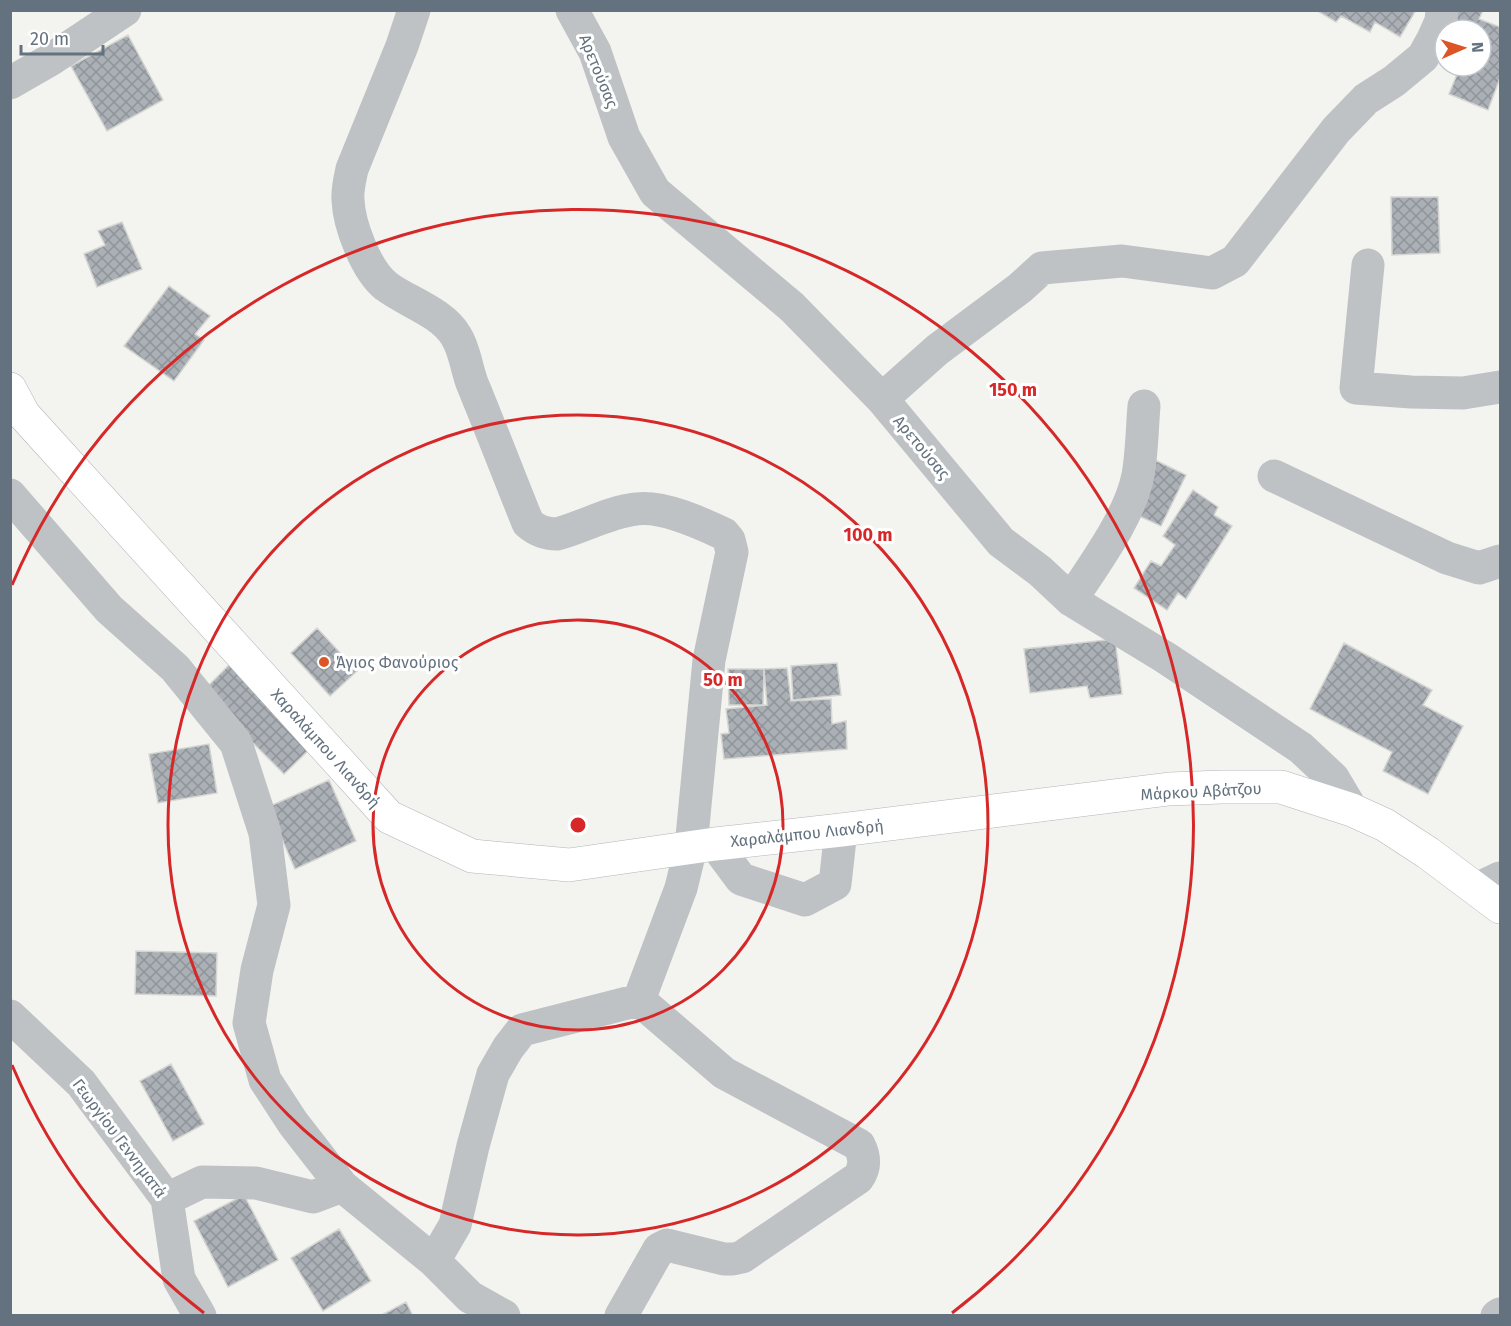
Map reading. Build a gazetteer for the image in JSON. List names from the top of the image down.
{
  "streets": {
    "main road": ["Χαραλάμπου Λιανδρή", "Μάρκου Αβάτζου"],
    "street": ["Αρετούσας", "Γεωργίου Γεννηματά"]
  },
  "crossings": [
    ["Αρετούσας", "Μάρκου Αβάτζου"],
    ["Χαραλάμπου Λιανδρή", "Μάρκου Αβάτζου"]
  ],
  "places": ["Άγιος Φανούριος"],
  "scale_bar": "20 m",
  "north": "right",
  "rings": ["150 m", "100 m", "50 m"]
}
